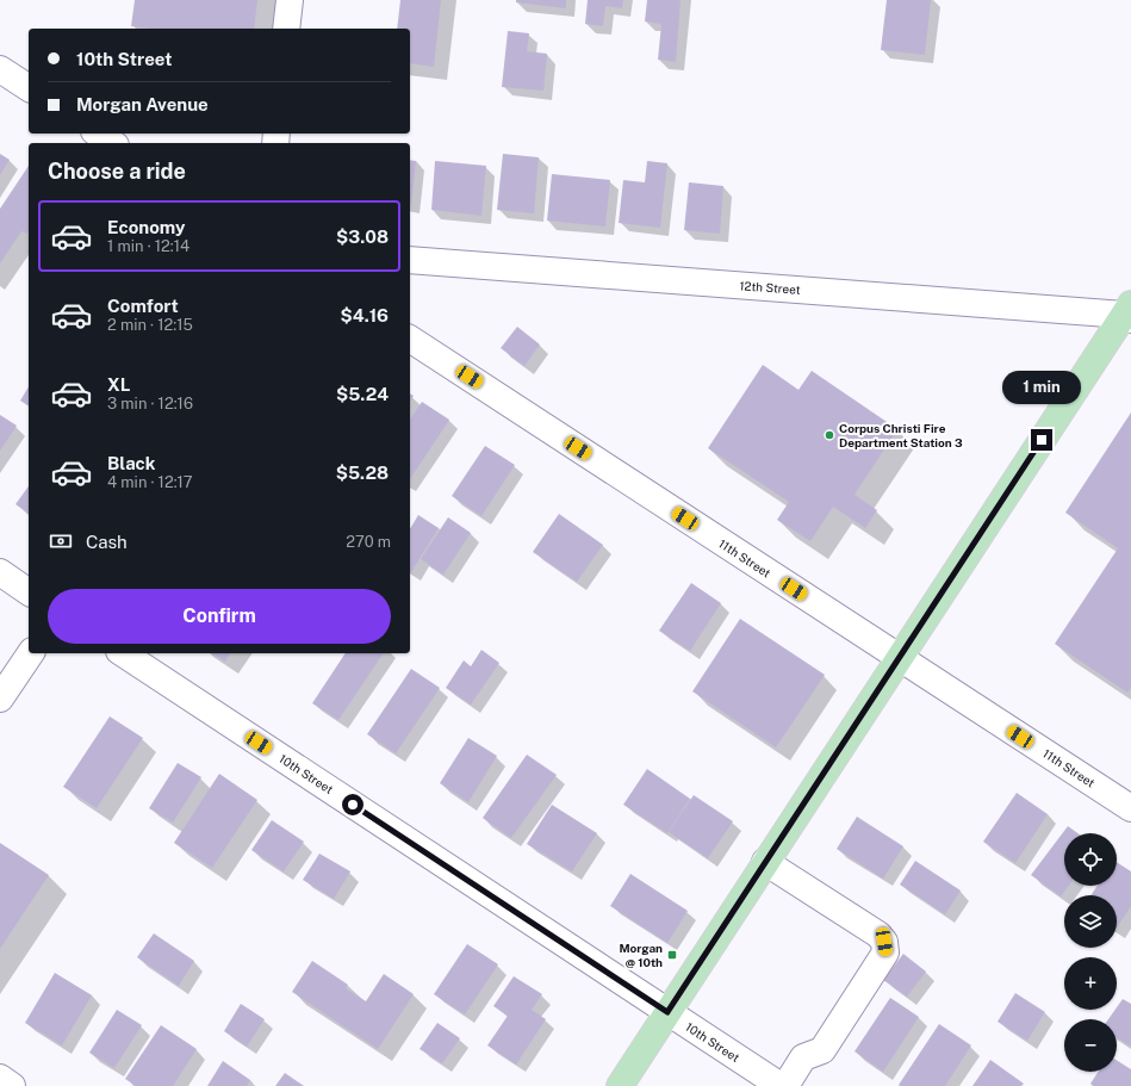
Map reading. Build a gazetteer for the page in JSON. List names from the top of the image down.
{
  "streets": {
    "street": ["12th Street", "11th Street", "10th Street"]
  },
  "places": {
    "other": ["Corpus Christi Fire Department Station 3"],
    "transit": ["Morgan @ 10th"]
  },
  "page": {
    "banner": ["10th Street", "Morgan Avenue"],
    "heading": "Choose a ride",
    "list": [
      {
        "name": "Economy",
        "note": "1 min · 12:14",
        "value": "$3.08"
      },
      {
        "name": "Comfort",
        "note": "2 min · 12:15",
        "value": "$4.16"
      },
      {
        "name": "XL",
        "note": "3 min · 12:16",
        "value": "$5.24"
      },
      {
        "name": "Black",
        "note": "4 min · 12:17",
        "value": "$5.28"
      }
    ],
    "bubble": "1 min",
    "pay": ["Cash", "270 m"],
    "buttons": "Confirm",
    "map_buttons": ["+", "−"]
  }
}
